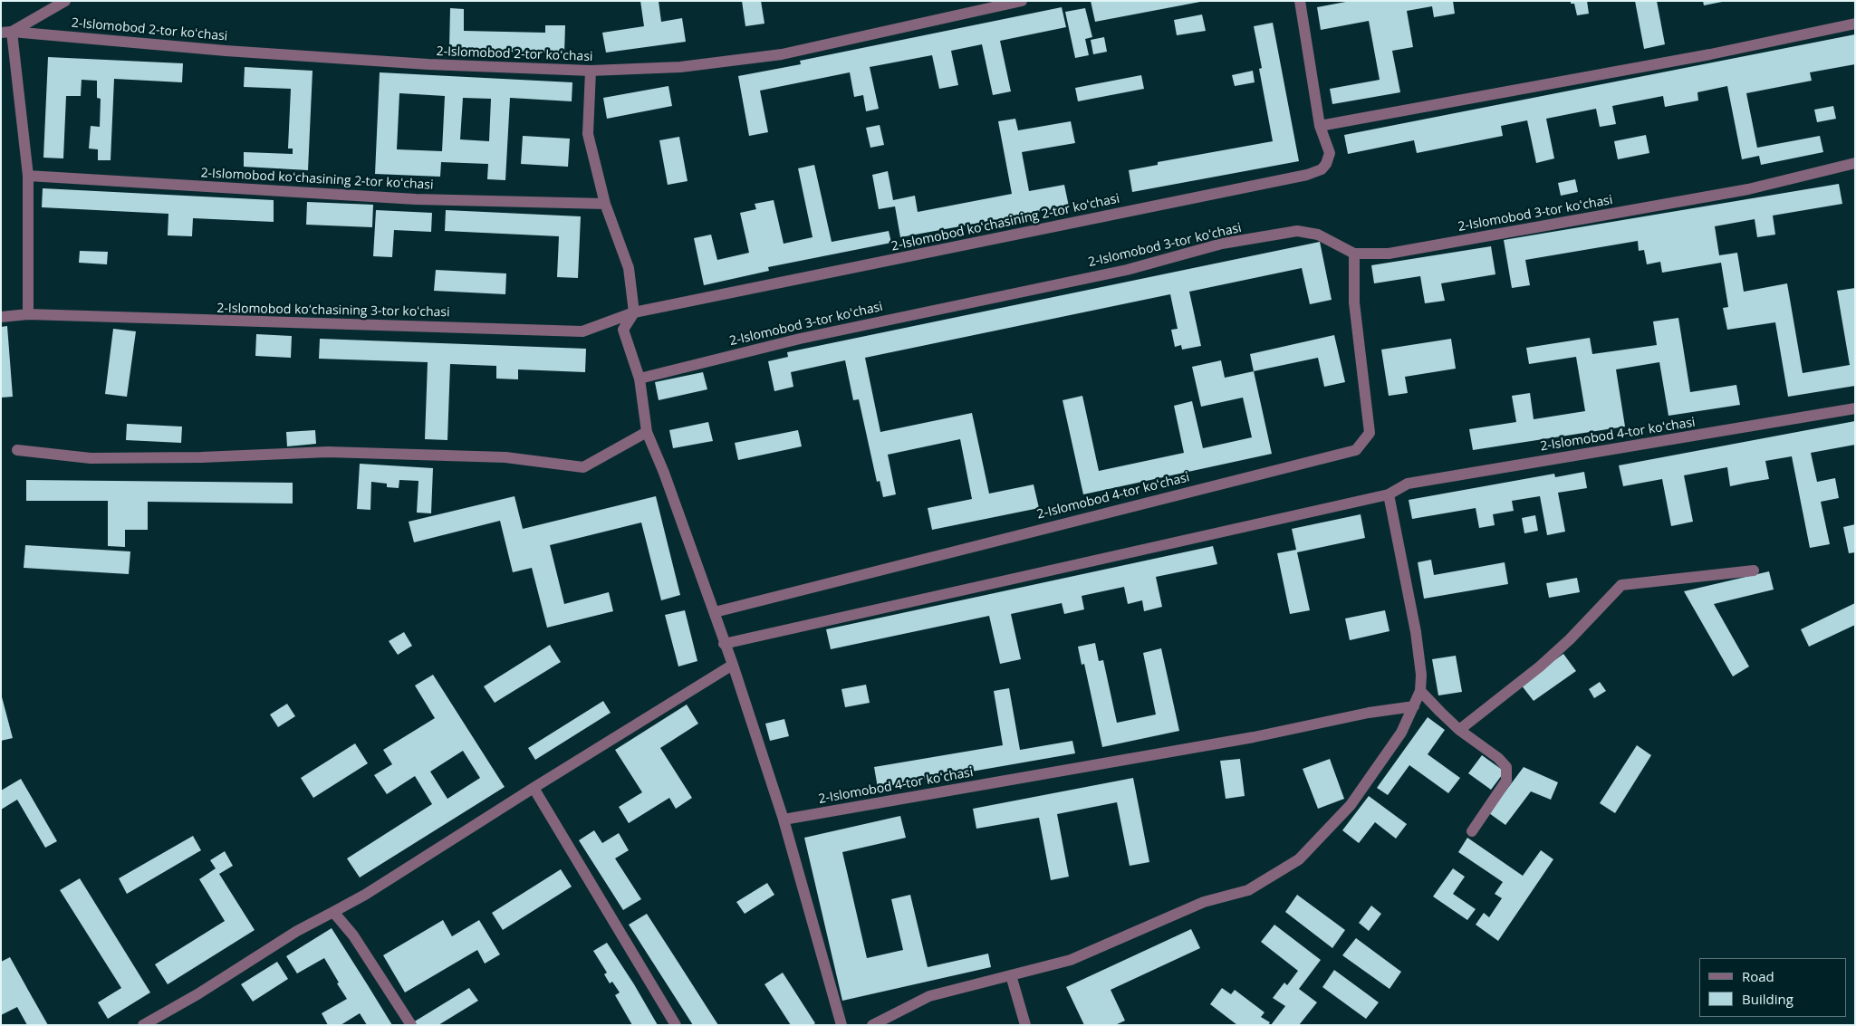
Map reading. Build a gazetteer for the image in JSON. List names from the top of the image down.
{
  "streets": {
    "street": [
      "2-Islomobod 2-tor koʻchasi",
      "2-Islomobod koʻchasining 2-tor koʻchasi",
      "2-Islomobod 3-tor koʻchasi",
      "2-Islomobod koʻchasining 3-tor koʻchasi",
      "2-Islomobod 4-tor koʻchasi"
    ]
  },
  "crossings": [
    ["2-Islomobod koʻchasining 2-tor koʻchasi", "2-Islomobod koʻchasining 3-tor koʻchasi"],
    ["2-Islomobod 3-tor koʻchasi", "2-Islomobod 4-tor koʻchasi"]
  ],
  "legend": ["Road", "Building"]
}
